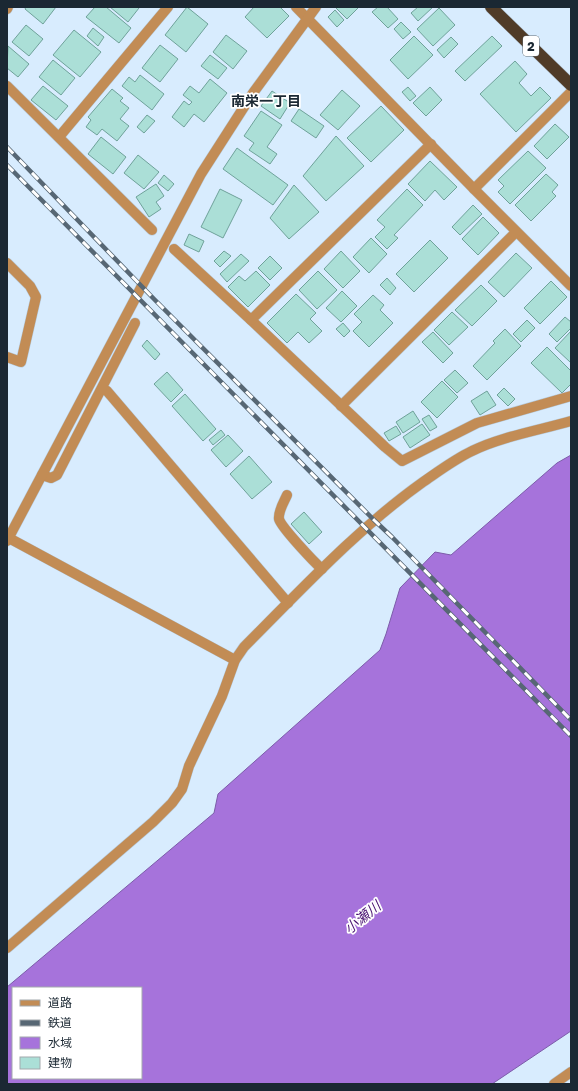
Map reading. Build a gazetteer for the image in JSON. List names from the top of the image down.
{
  "streets": {
    "highway": ["2"]
  },
  "districts": ["南栄一丁目"],
  "water": ["小瀬川"],
  "legend": [
    "道路",
    "鉄道",
    "水域",
    "建物"
  ]
}
